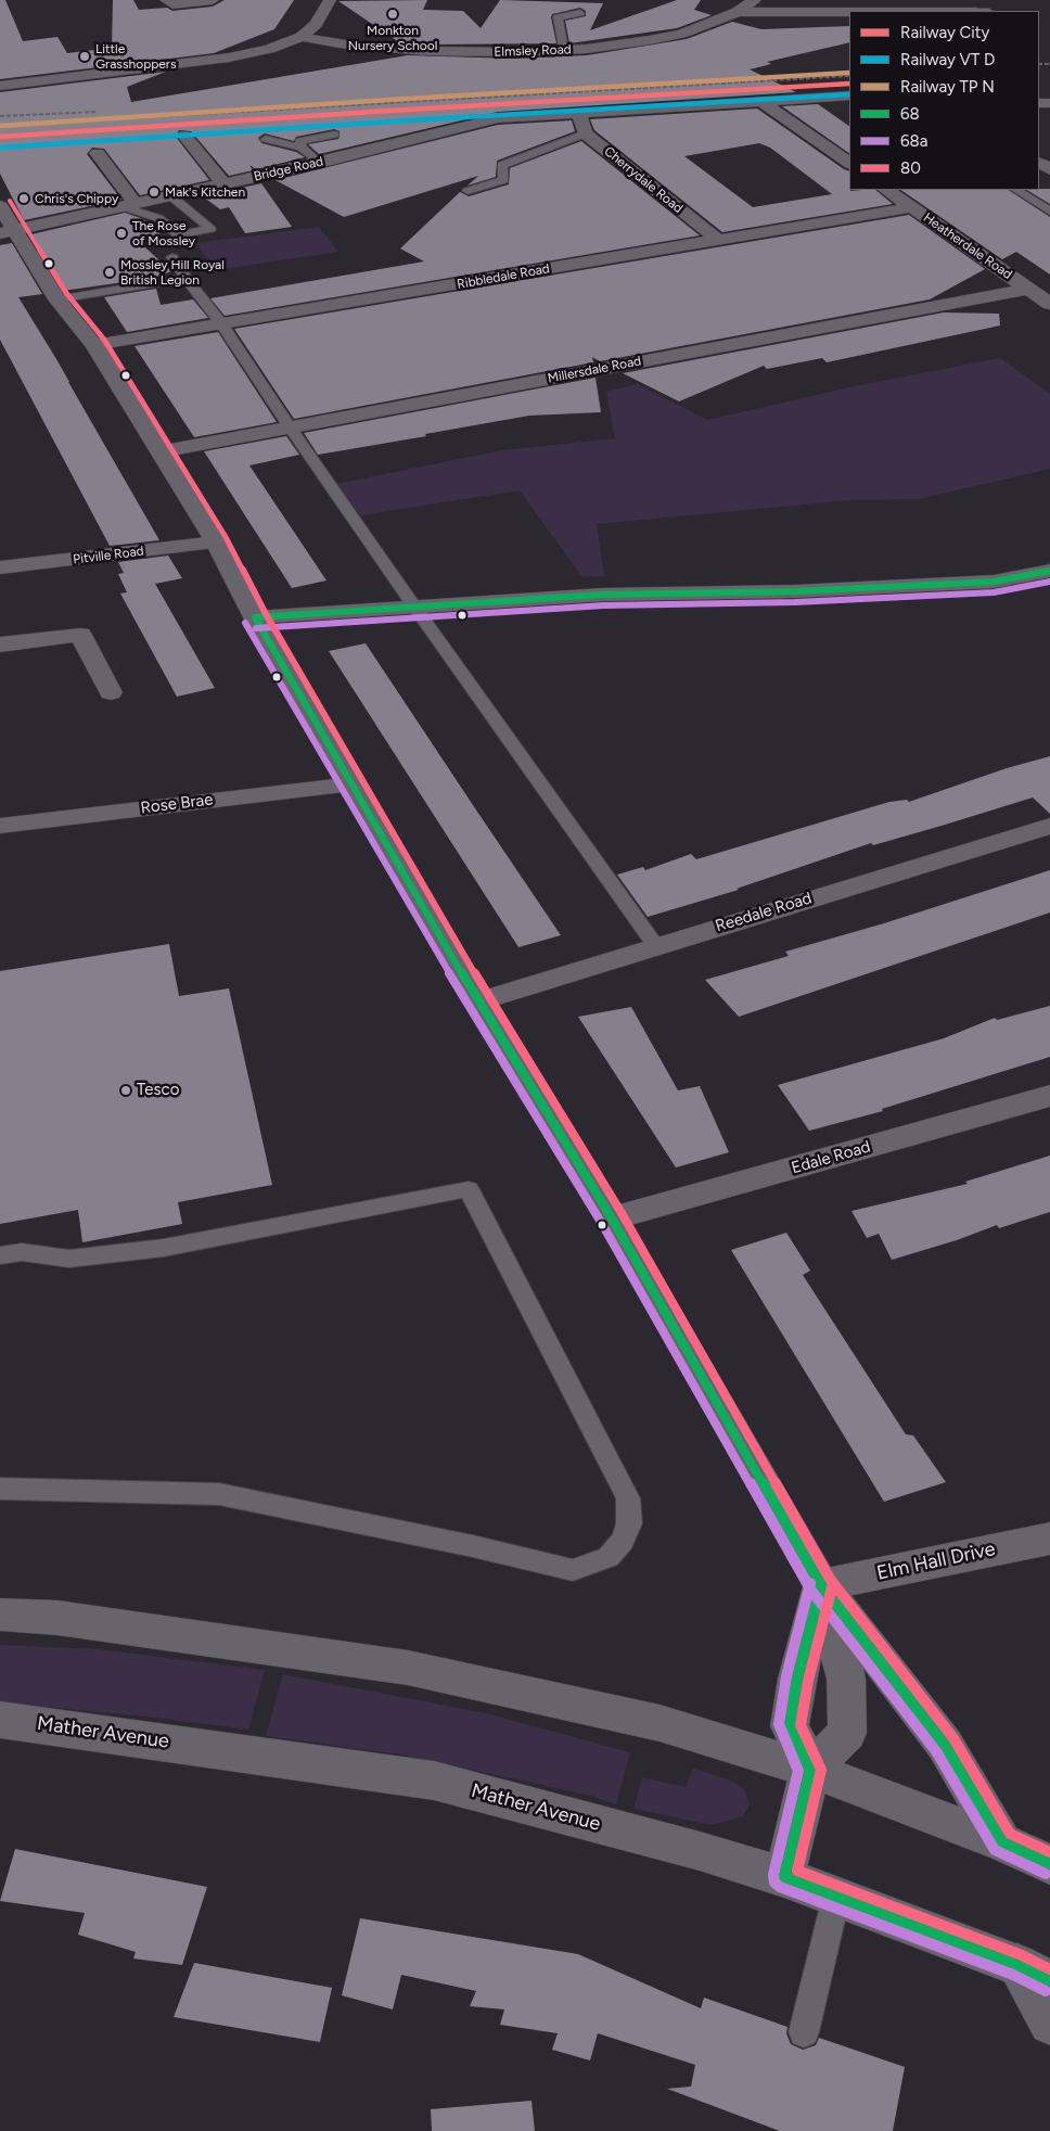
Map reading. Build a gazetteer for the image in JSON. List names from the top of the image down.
{
  "streets": {
    "street": [
      "Elmsley Road",
      "Bridge Road",
      "Cherrydale Road",
      "Heatherdale Road",
      "Ribbledale Road",
      "Millersdale Road",
      "Pitville Road",
      "Rose Brae",
      "Reedale Road",
      "Edale Road",
      "Elm Hall Drive",
      "Mather Avenue"
    ]
  },
  "crossings": [
    ["Cherrydale Road", "Ribbledale Road"],
    ["Heatherdale Road", "Ribbledale Road"],
    ["Heatherdale Road", "Millersdale Road"]
  ],
  "places": [
    "Monkton Nursery School",
    "Little Grasshoppers",
    "Mak's Kitchen",
    "Chris's Chippy",
    "The Rose of Mossley",
    "Mossley Hill Royal British Legion",
    "Tesco"
  ],
  "lines": [
    "rail line City",
    "transit line 80",
    "transit line 68",
    "transit line 68a"
  ],
  "legend": [
    "Railway City",
    "Railway VT D",
    "Railway TP N",
    "68",
    "68a",
    "80"
  ]
}
